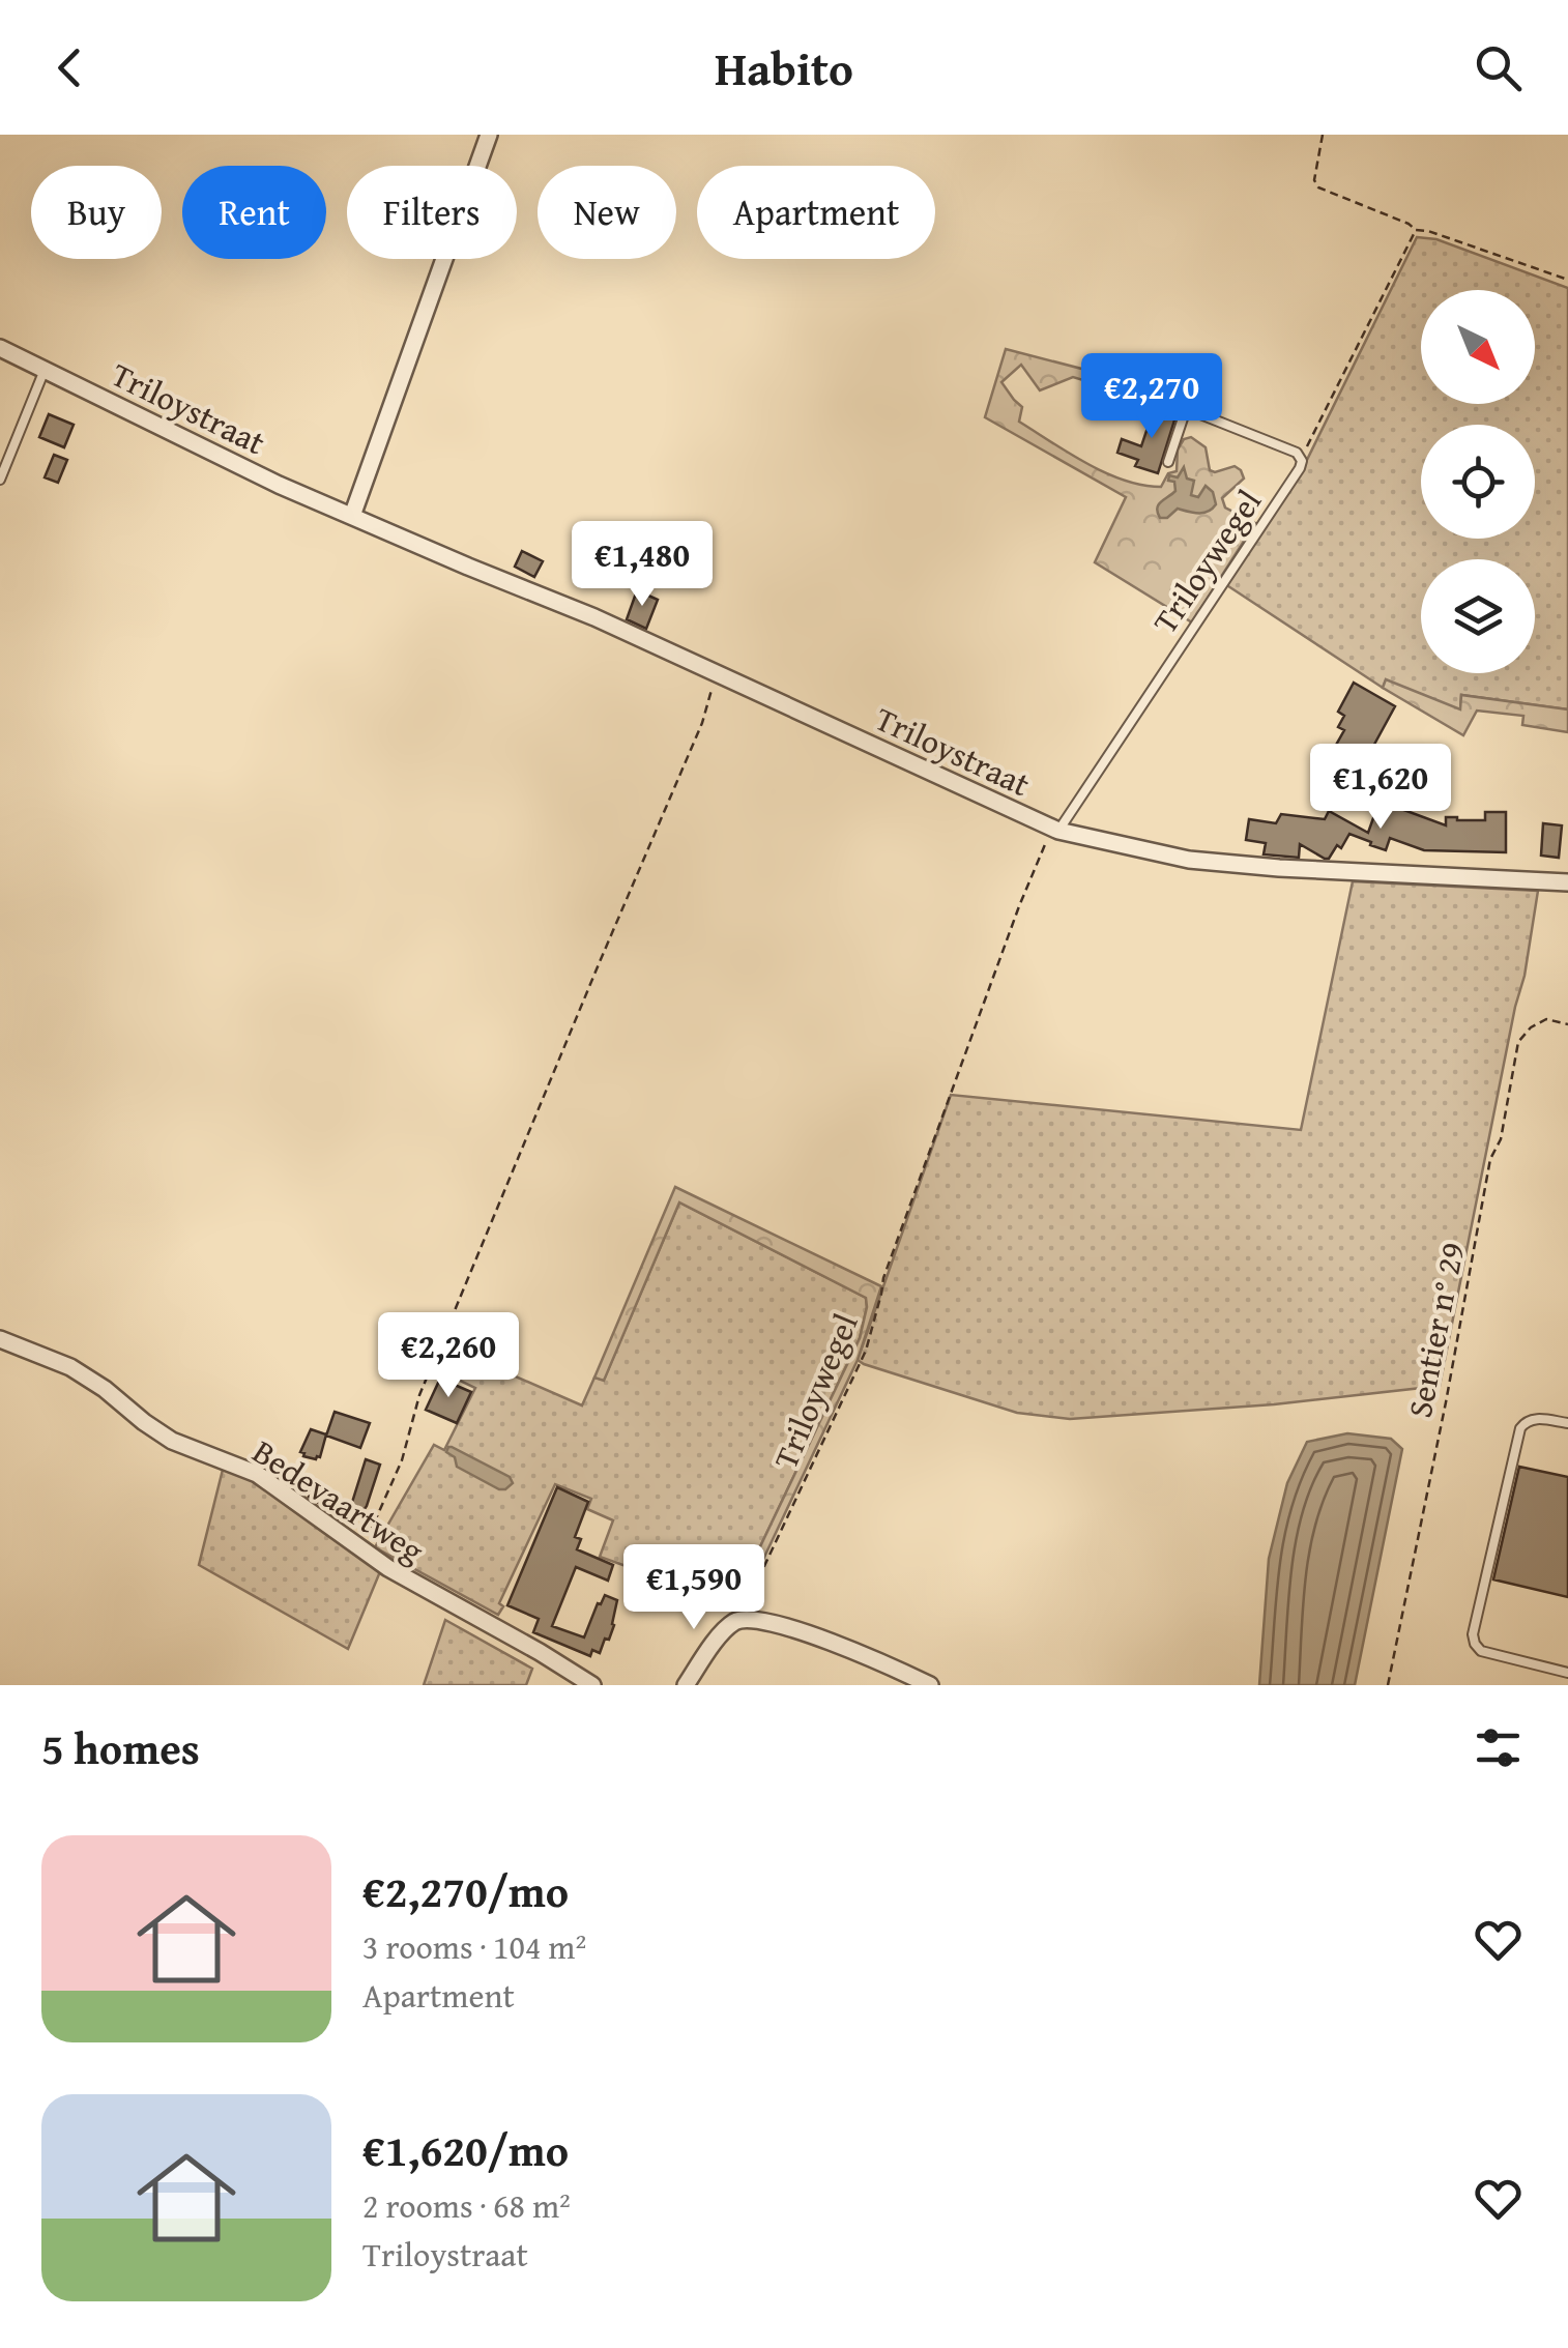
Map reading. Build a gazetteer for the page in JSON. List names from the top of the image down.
{
  "streets": {
    "street": ["Triloystraat", "Bedevaartweg"],
    "lane": ["Triloywegel"],
    "path": ["Sentier n° 29"]
  },
  "crossings": [
    ["Triloystraat", "Triloywegel"]
  ],
  "north": "bottom right",
  "page": {
    "header": "Habito",
    "chip": [
      "Buy",
      "Rent",
      "Filters",
      "New",
      "Apartment"
    ],
    "price": [
      "€2,270",
      "€1,480",
      "€1,620",
      "€2,260",
      "€1,590"
    ],
    "heading": "5 homes",
    "list": [
      {
        "name": "€2,270/mo",
        "note": "3 rooms · 104 m² · Apartment"
      },
      {
        "name": "€1,620/mo",
        "note": "2 rooms · 68 m² · Triloystraat"
      }
    ]
  }
}
